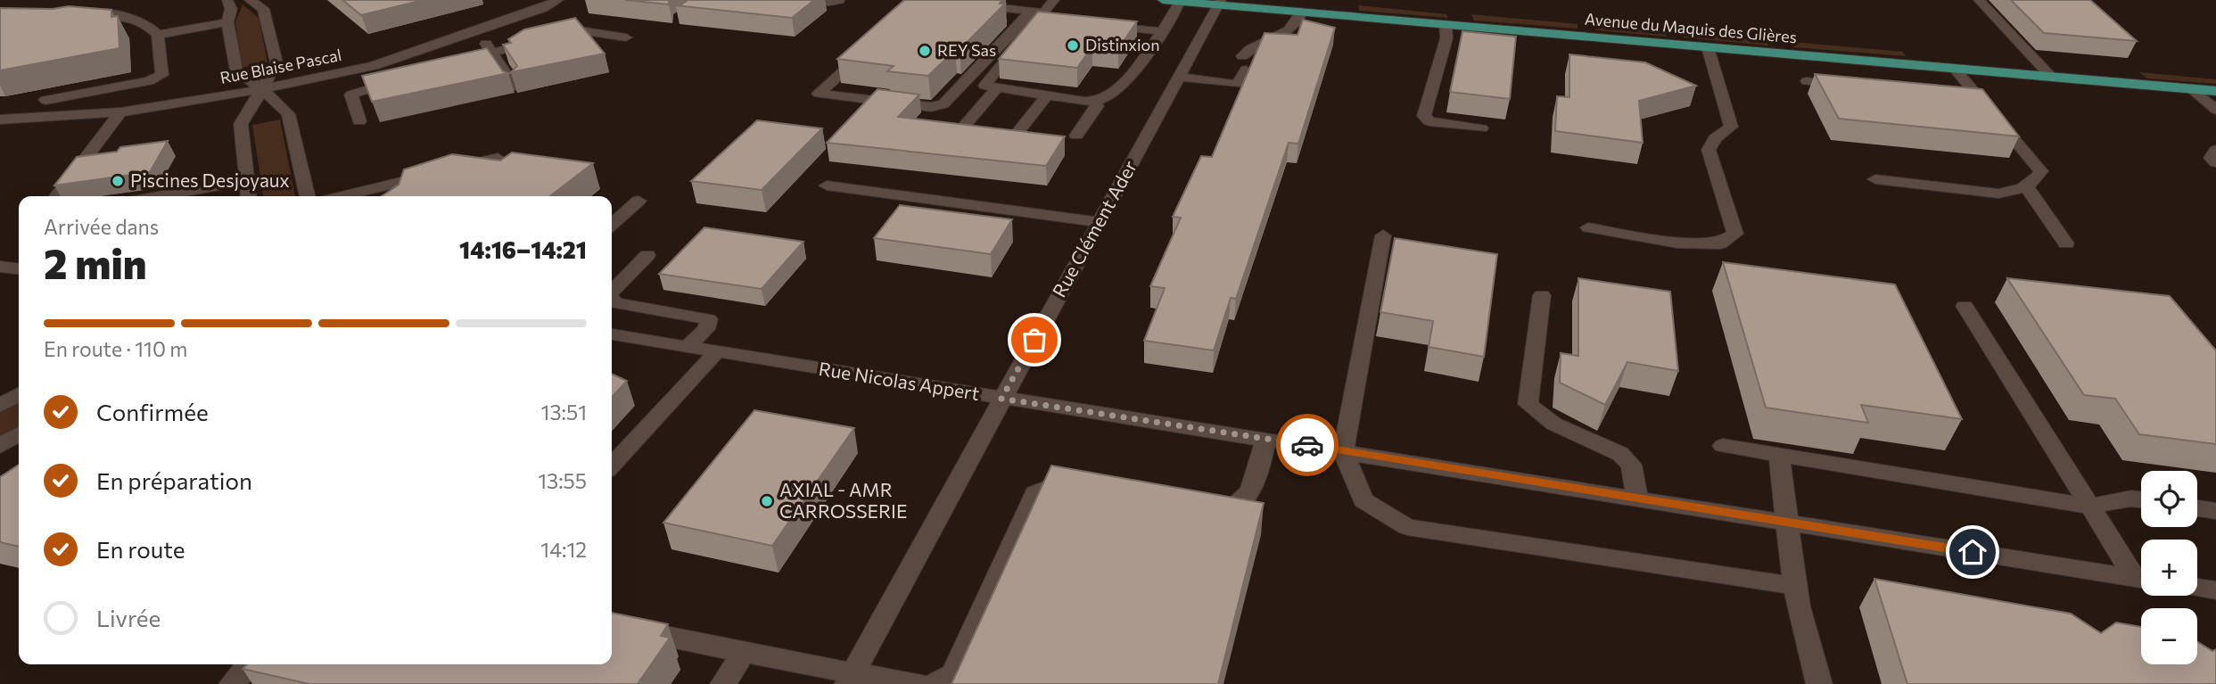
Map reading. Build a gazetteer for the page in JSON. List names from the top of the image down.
{
  "streets": {
    "main road": ["Avenue du Maquis des Glières"],
    "street": ["Rue Blaise Pascal", "Rue Clément Ader", "Rue Nicolas Appert"]
  },
  "crossings": [
    ["Avenue du Maquis des Glières", "Rue Clément Ader"],
    ["Rue Clément Ader", "Rue Nicolas Appert"]
  ],
  "places": [
    "Distinxion",
    "REY Sas",
    "Piscines Desjoyaux",
    "AXIAL - AMR CARROSSERIE"
  ],
  "page": {
    "heading": ["2 min", "Arrivée dans", "14:16–14:21"],
    "bar": "En route · 110 m",
    "list": [
      ["Confirmée", "13:51"],
      ["En préparation", "13:55"],
      ["En route", "14:12"],
      "Livrée"
    ],
    "map_buttons": ["+", "−"]
  }
}
